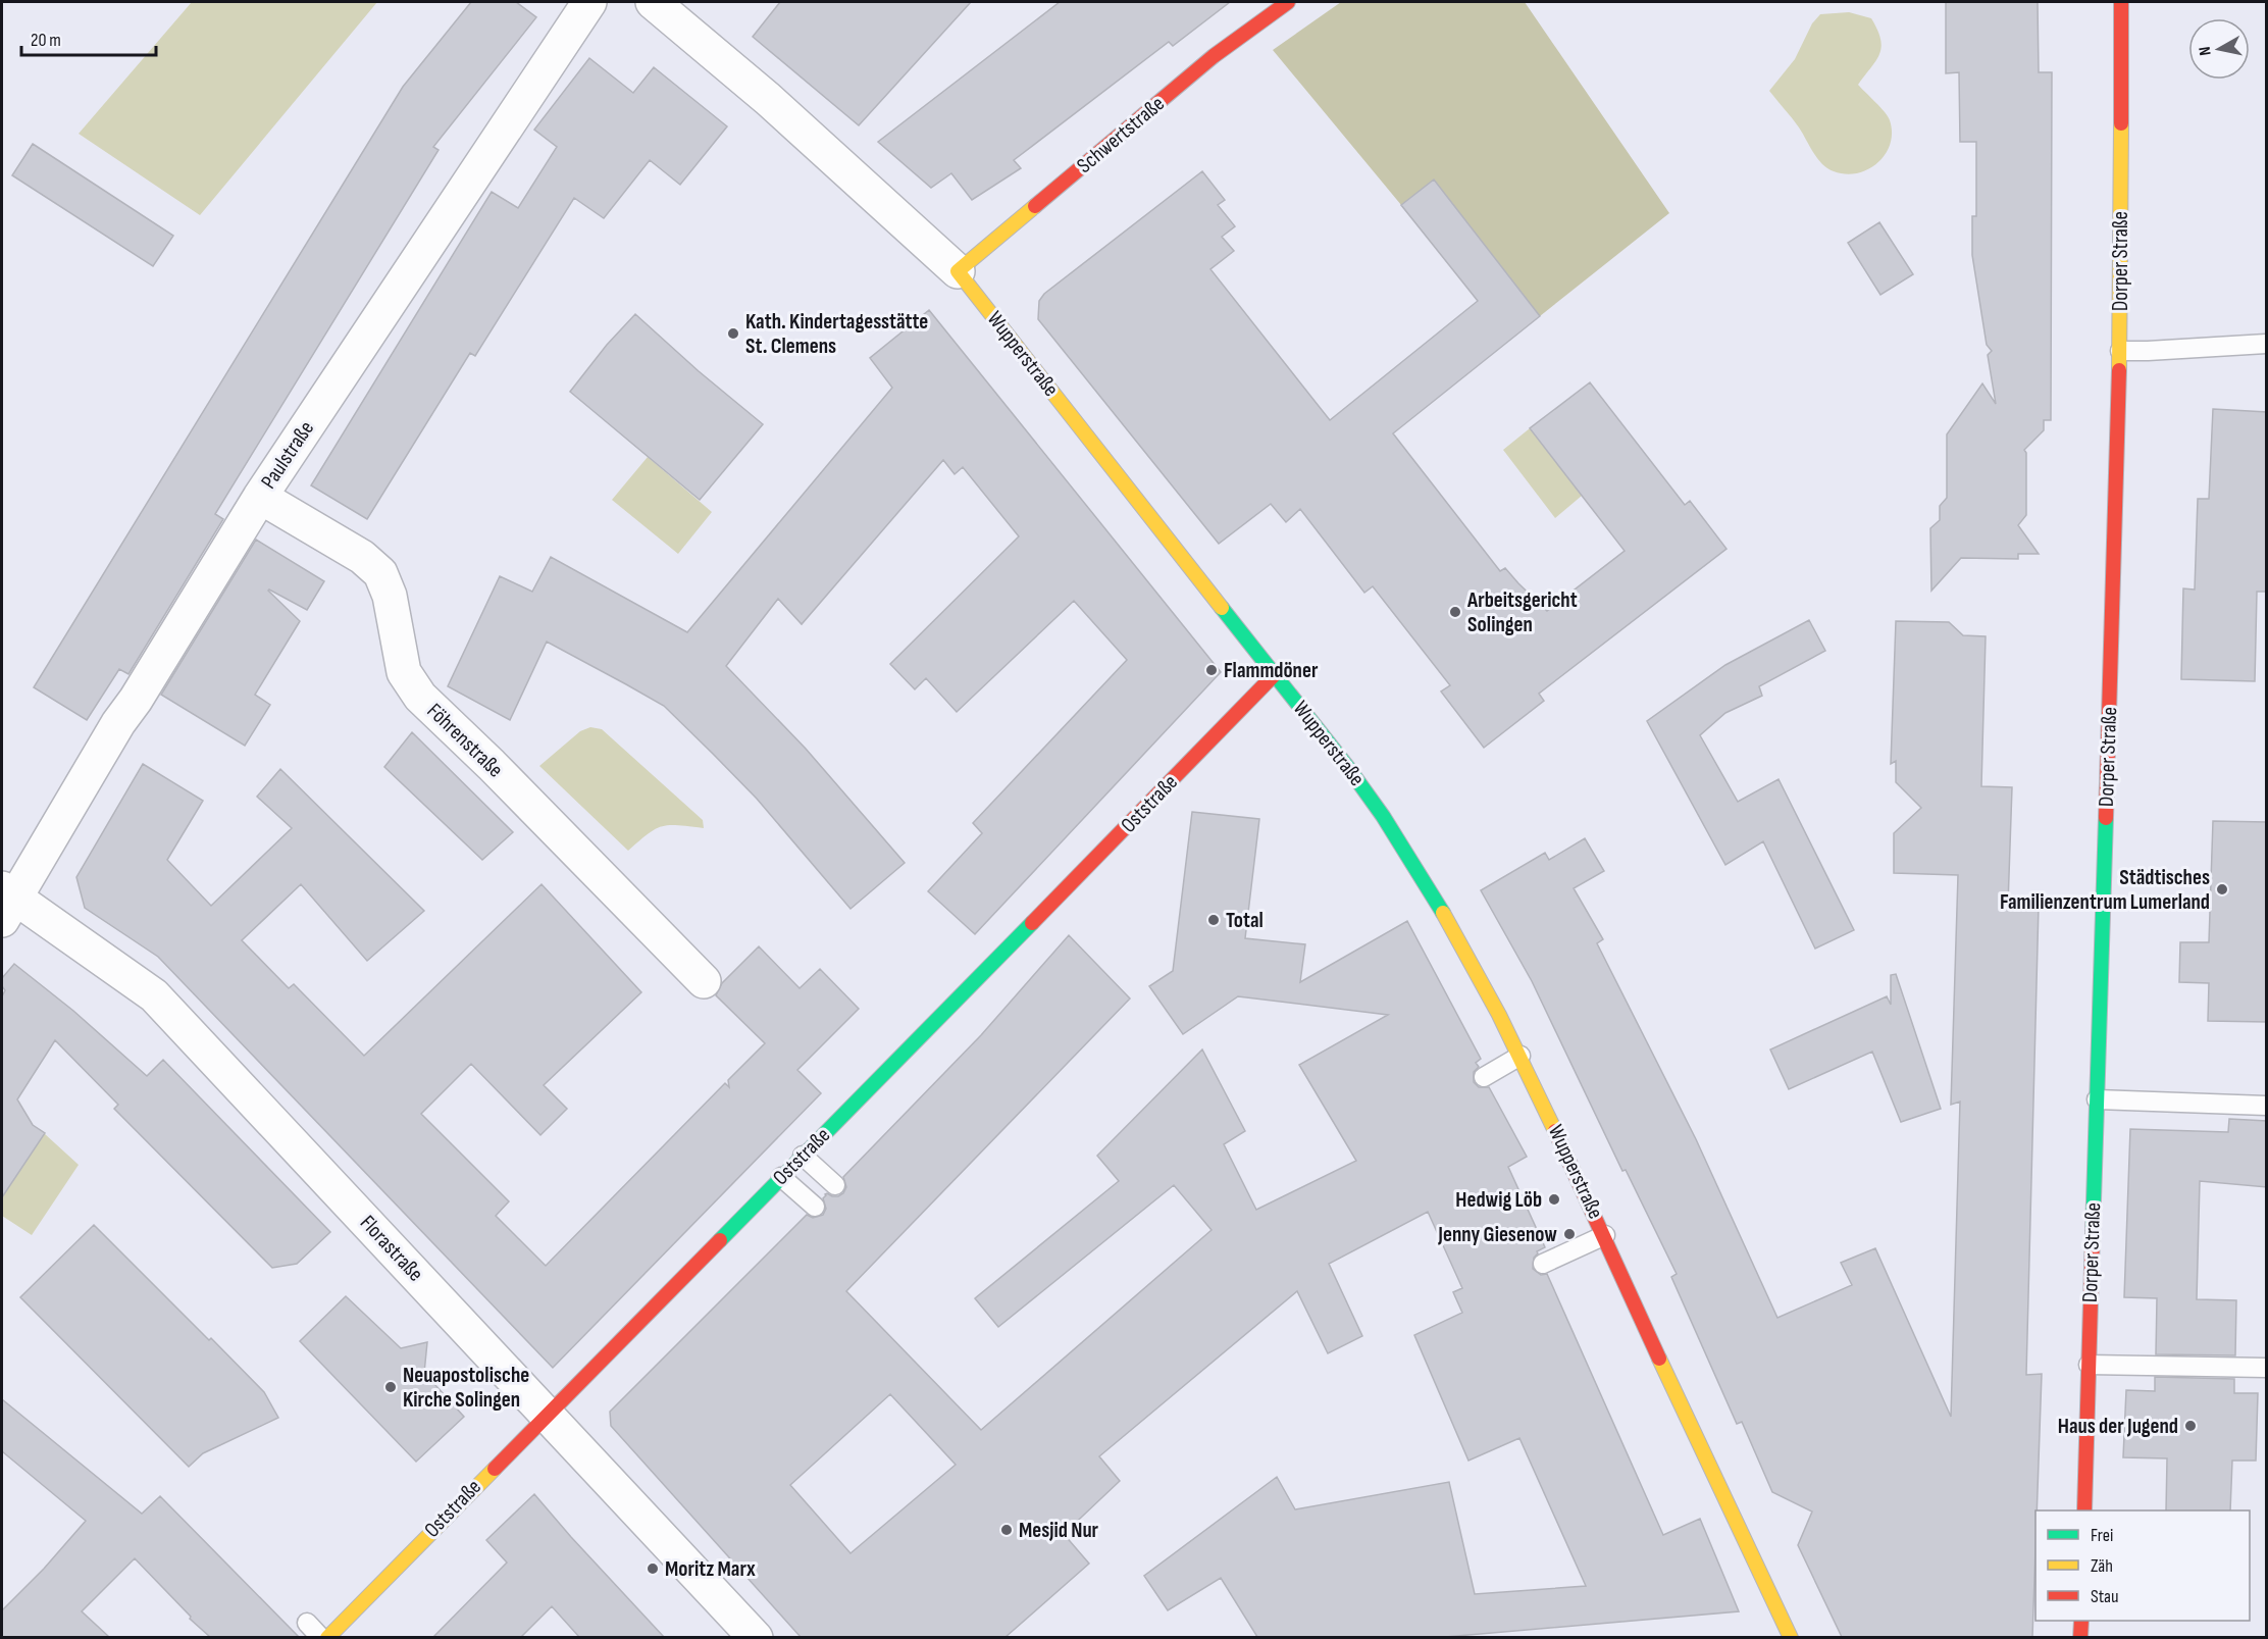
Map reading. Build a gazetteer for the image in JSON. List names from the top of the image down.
{
  "streets": {
    "street": [
      "Schwertstraße",
      "Dorper Straße",
      "Wupperstraße",
      "Paulstraße",
      "Föhrenstraße",
      "Oststraße",
      "Florastraße"
    ]
  },
  "crossings": [
    ["Schwertstraße", "Wupperstraße"],
    ["Wupperstraße", "Oststraße"],
    ["Paulstraße", "Föhrenstraße"],
    ["Paulstraße", "Florastraße"],
    ["Oststraße", "Florastraße"]
  ],
  "places": [
    "Kath. Kindertagesstätte St. Clemens",
    "Arbeitsgericht Solingen",
    "Flammdöner",
    "Städtisches Familienzentrum Lumerland",
    "Total",
    "Hedwig Löb",
    "Jenny Giesenow",
    "Neuapostolische Kirche Solingen",
    "Haus der Jugend",
    "Mesjid Nur",
    "Moritz Marx"
  ],
  "legend": ["Frei", "Zäh", "Stau"],
  "scale_bar": "20 m",
  "north": "left"
}
